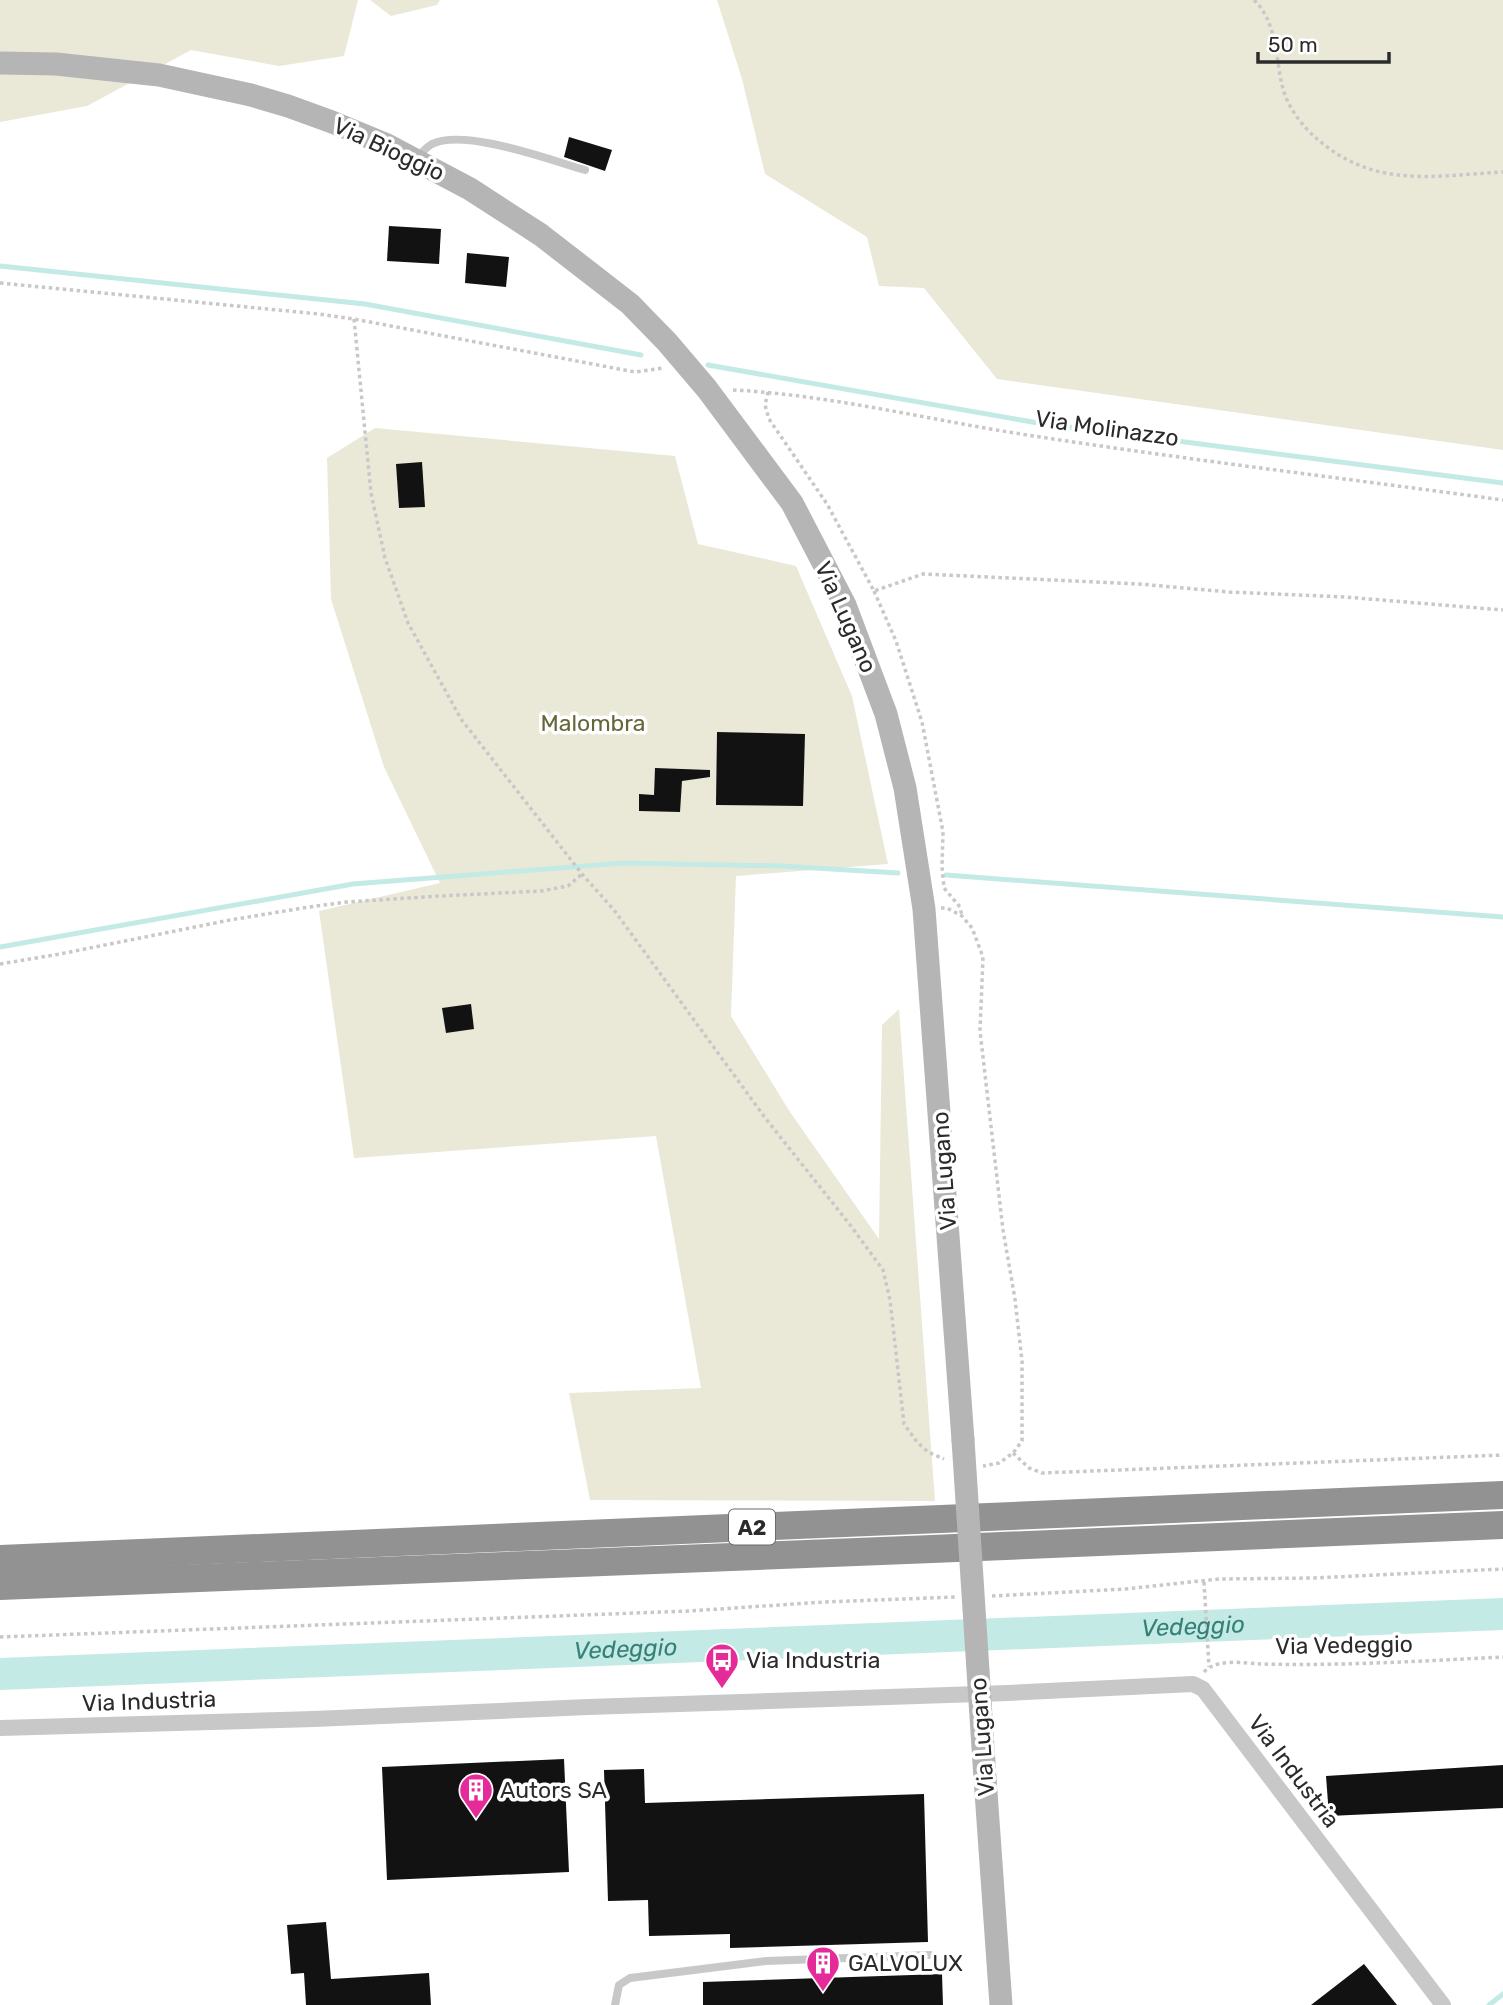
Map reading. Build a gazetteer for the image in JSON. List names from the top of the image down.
{
  "streets": {
    "highway": ["A2"],
    "main road": ["Via Bioggio", "Via Lugano"],
    "street": ["Via Industria"],
    "path": ["Via Molinazzo", "Via Vedeggio"]
  },
  "crossings": [
    ["Via Bioggio", "Via Molinazzo"],
    ["Via Bioggio", "Via Lugano"],
    ["Via Molinazzo", "Via Lugano"]
  ],
  "water": ["Vedeggio"],
  "parks": ["Malombra"],
  "places": {
    "bus stop": ["Via Industria"],
    "building": ["Autors SA", "GALVOLUX"]
  },
  "scale_bar": "50 m"
}
